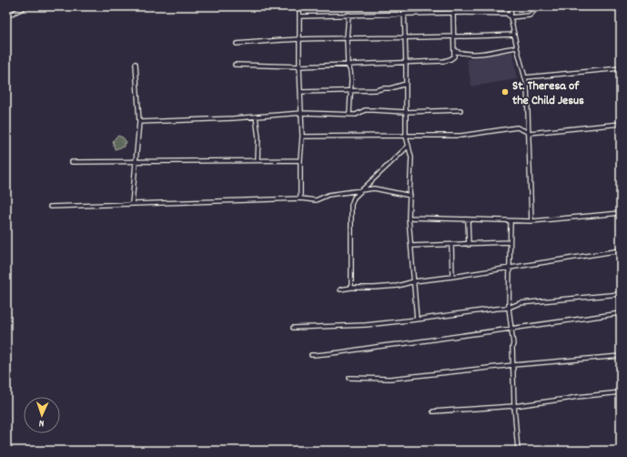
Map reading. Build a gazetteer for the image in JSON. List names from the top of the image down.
{
  "places": ["St. Theresa of the Child Jesus"],
  "north": "bottom"
}
